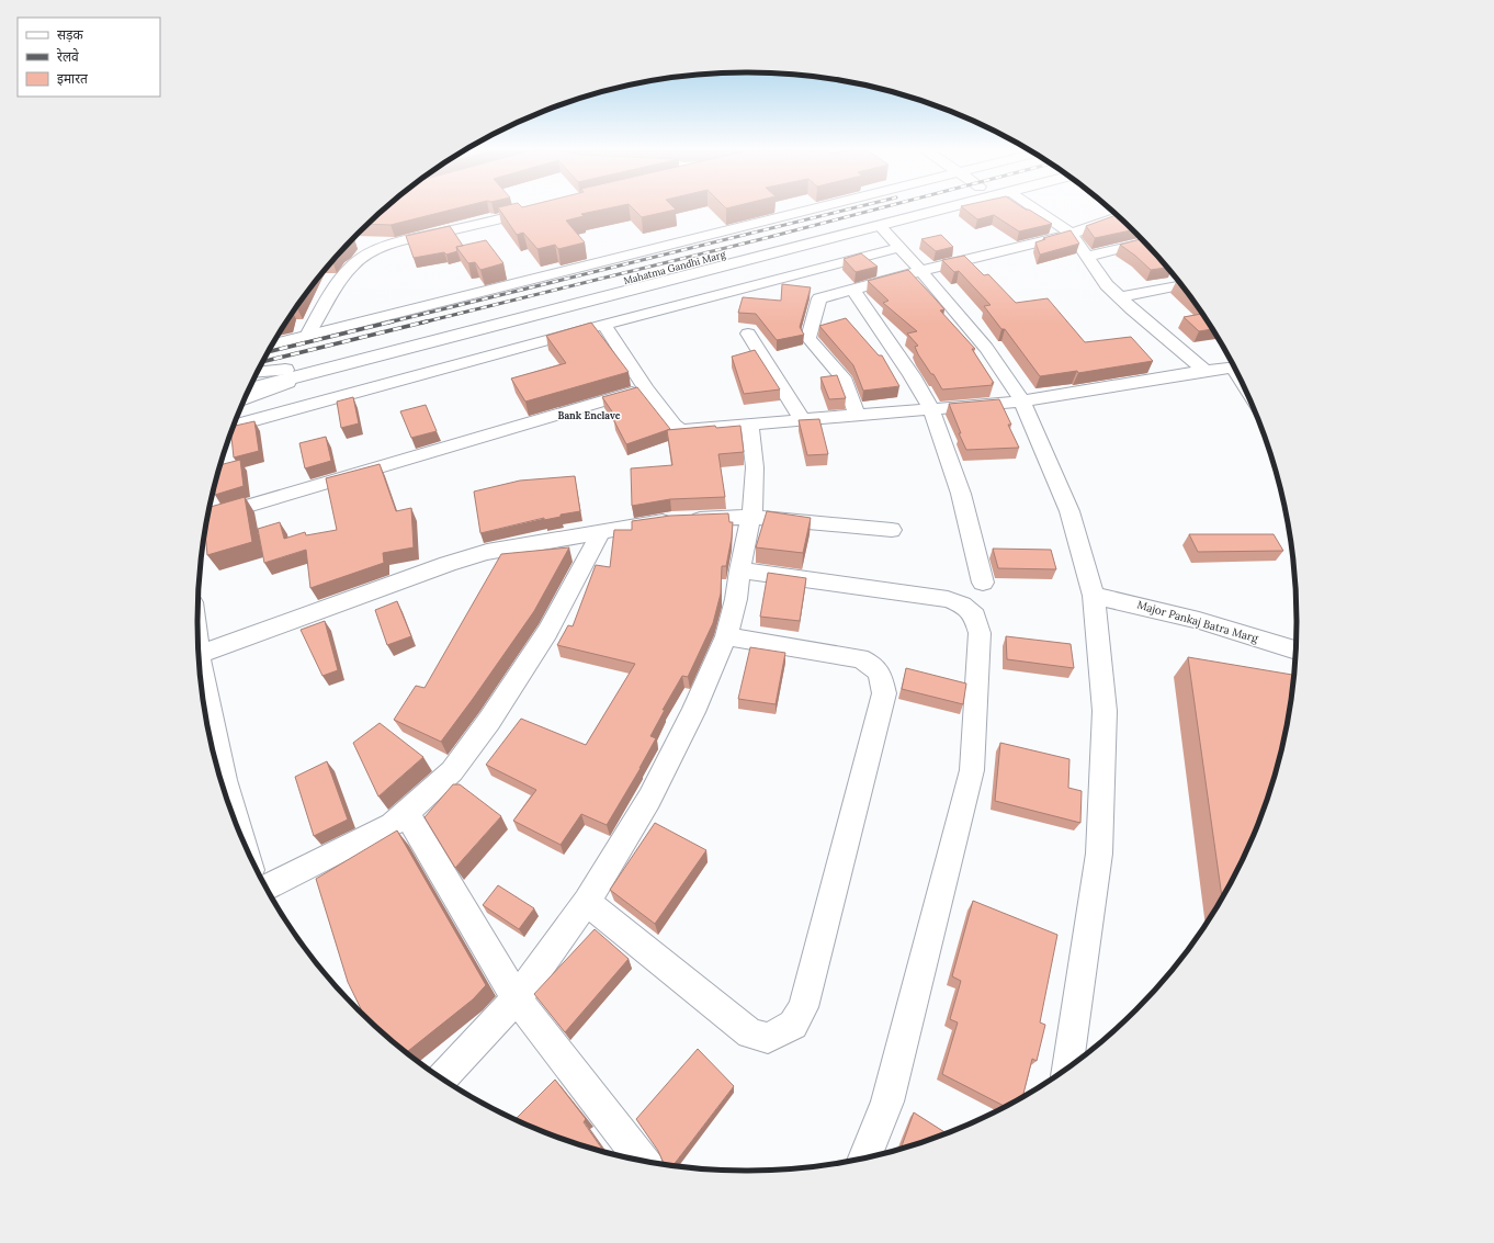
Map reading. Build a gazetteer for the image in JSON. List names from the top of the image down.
{
  "streets": {
    "main road": ["Mahatma Gandhi Marg"],
    "street": ["Major Pankaj Batra Marg"]
  },
  "districts": ["Bank Enclave"],
  "legend": ["सड़क", "रेलवे", "इमारत"]
}
